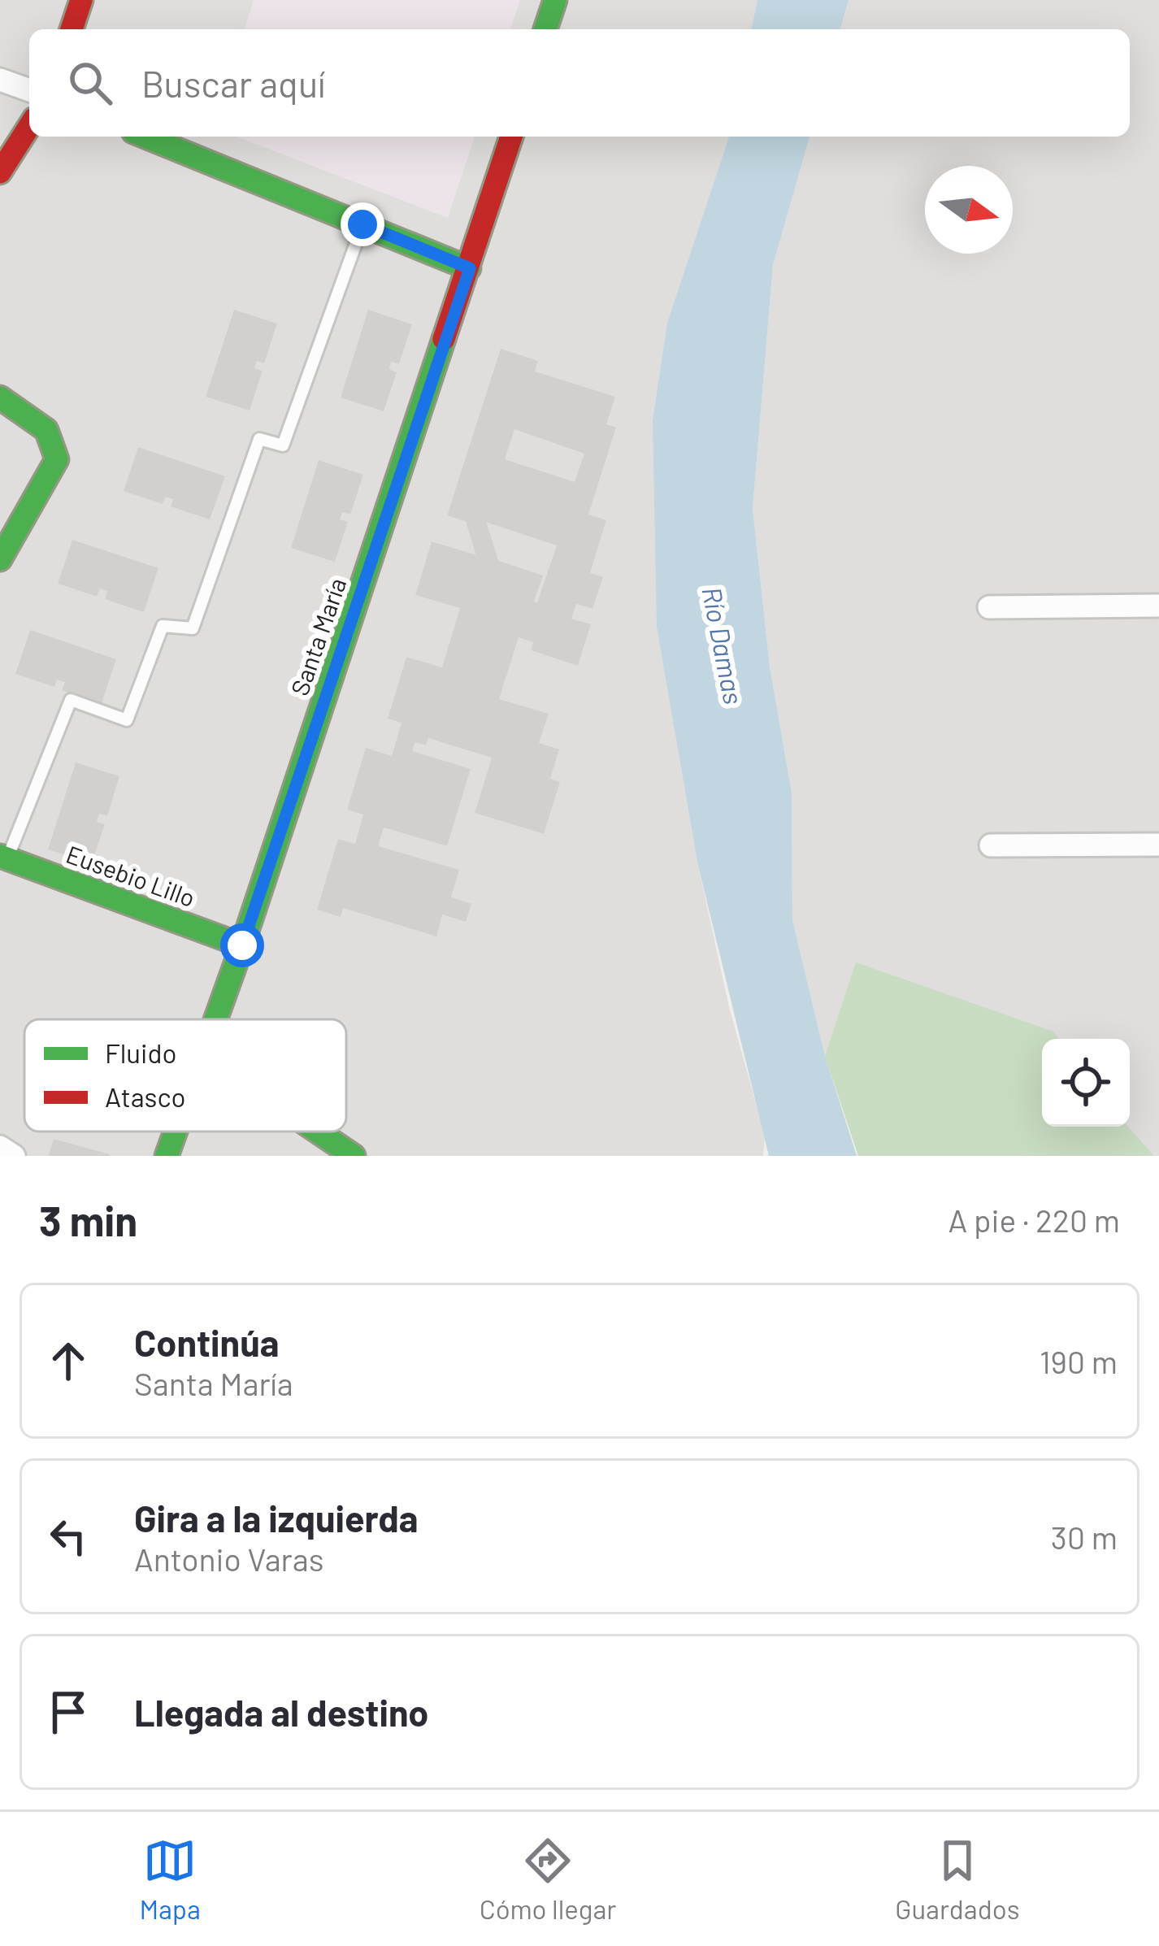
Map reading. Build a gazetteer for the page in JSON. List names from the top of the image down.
{
  "streets": {
    "street": ["Santa María", "Eusebio Lillo"]
  },
  "crossings": [
    ["Santa María", "Eusebio Lillo"]
  ],
  "water": ["Río Damas"],
  "legend": ["Fluido", "Atasco"],
  "north": "right",
  "page": {
    "search": "Buscar aquí",
    "heading": ["3 min", "A pie · 220 m"],
    "list": [
      ["Continúa", "Santa María", "190 m"],
      ["Gira a la izquierda", "Antonio Varas", "30 m"],
      "Llegada al destino"
    ],
    "nav": ["Mapa", "Cómo llegar", "Guardados"]
  }
}
